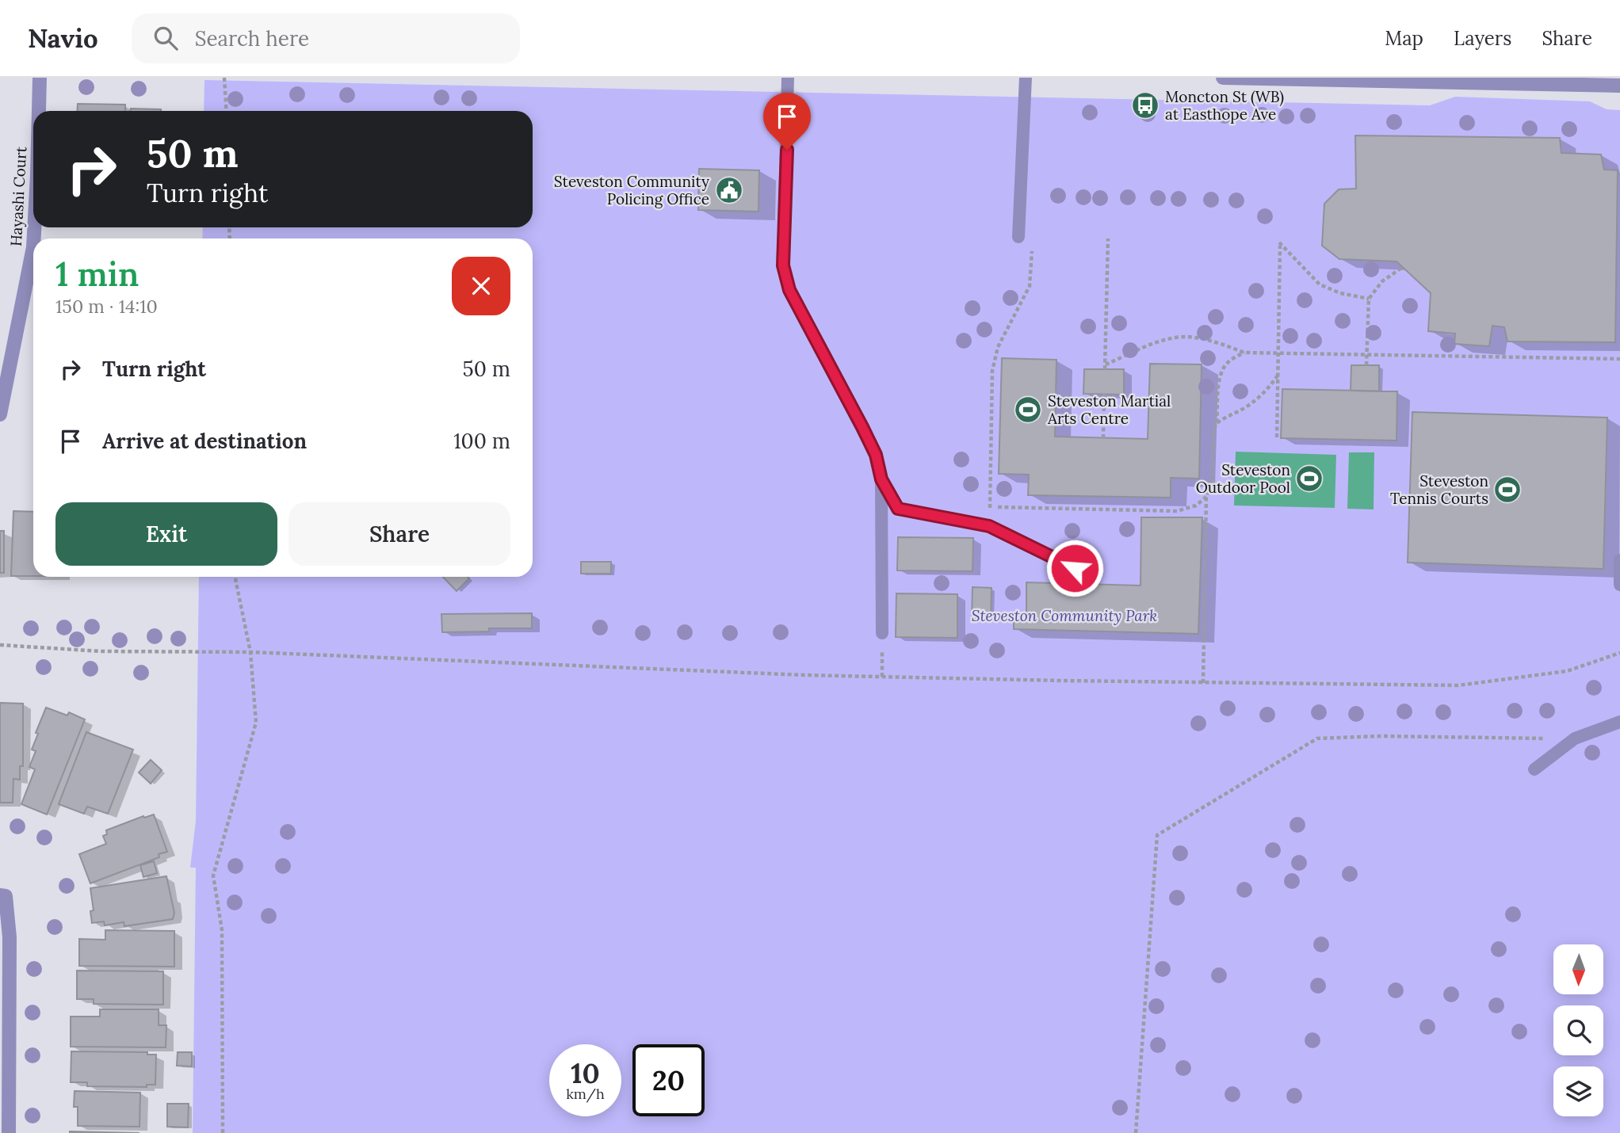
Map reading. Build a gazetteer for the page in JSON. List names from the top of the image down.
{
  "streets": {
    "street": ["Hayashi Court"]
  },
  "parks": ["Steveston Community Park"],
  "places": {
    "bus stop": ["Moncton St (WB) at Easthope Ave"],
    "public building": ["Steveston Community Policing Office"],
    "sports": ["Steveston Martial Arts Centre", "Steveston Outdoor Pool", "Steveston Tennis Courts"]
  },
  "north": "bottom",
  "page": {
    "header": "Navio",
    "search": "Search here",
    "nav": ["Map", "Layers", "Share"],
    "turn": ["50 m", "Turn right"],
    "heading": ["1 min", "150 m · 14:10"],
    "list": [
      {
        "name": "Turn right",
        "value": "50 m"
      },
      {
        "name": "Arrive at destination",
        "value": "100 m"
      }
    ],
    "buttons": ["Exit", "Share"],
    "speed": "10 km/h",
    "limit": "20"
  }
}
